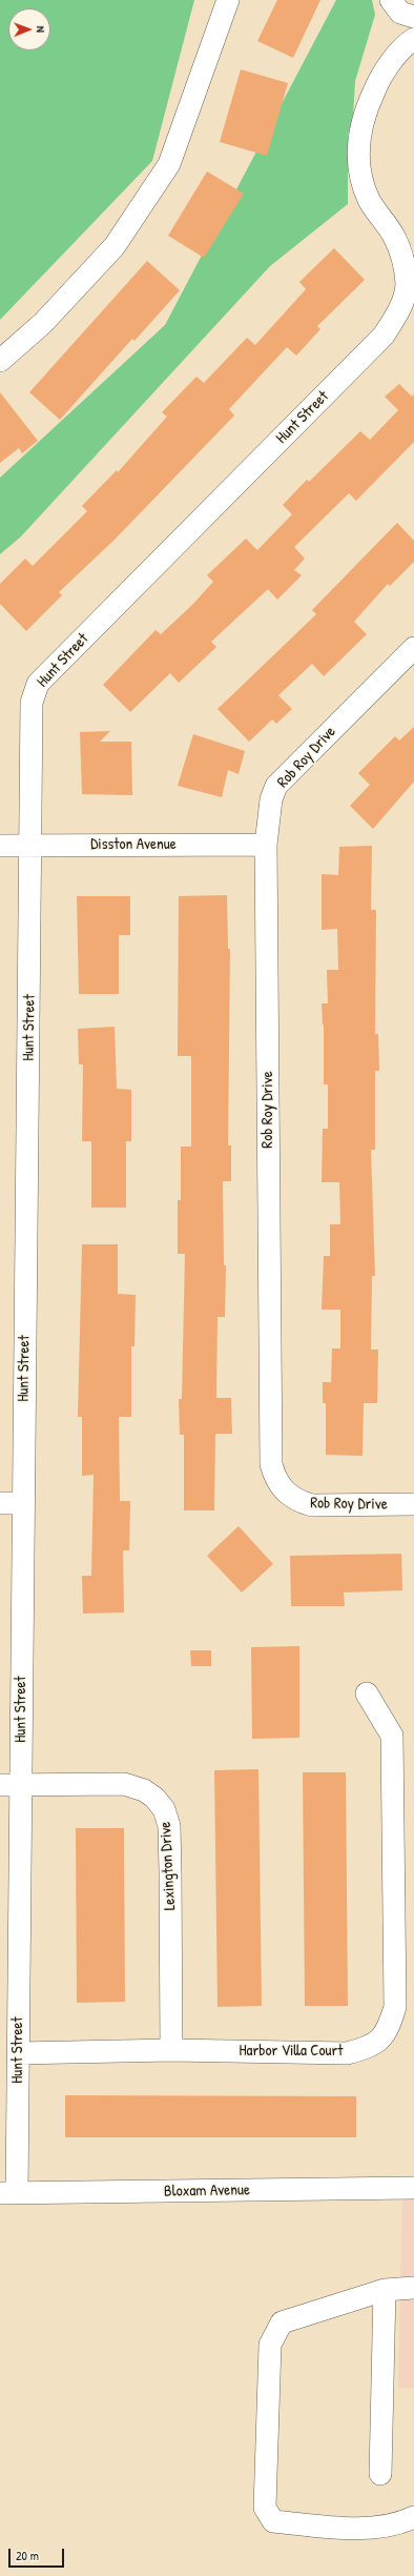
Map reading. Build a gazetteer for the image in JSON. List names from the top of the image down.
{
  "streets": {
    "street": [
      "Hunt Street",
      "Rob Roy Drive",
      "Disston Avenue",
      "Lexington Drive",
      "Harbor Villa Court",
      "Bloxam Avenue"
    ]
  },
  "crossings": [
    ["Hunt Street", "Disston Avenue"],
    ["Hunt Street", "Lexington Drive"],
    ["Hunt Street", "Harbor Villa Court"],
    ["Hunt Street", "Bloxam Avenue"],
    ["Rob Roy Drive", "Disston Avenue"],
    ["Lexington Drive", "Harbor Villa Court"]
  ],
  "scale_bar": "20 m",
  "north": "right"
}
